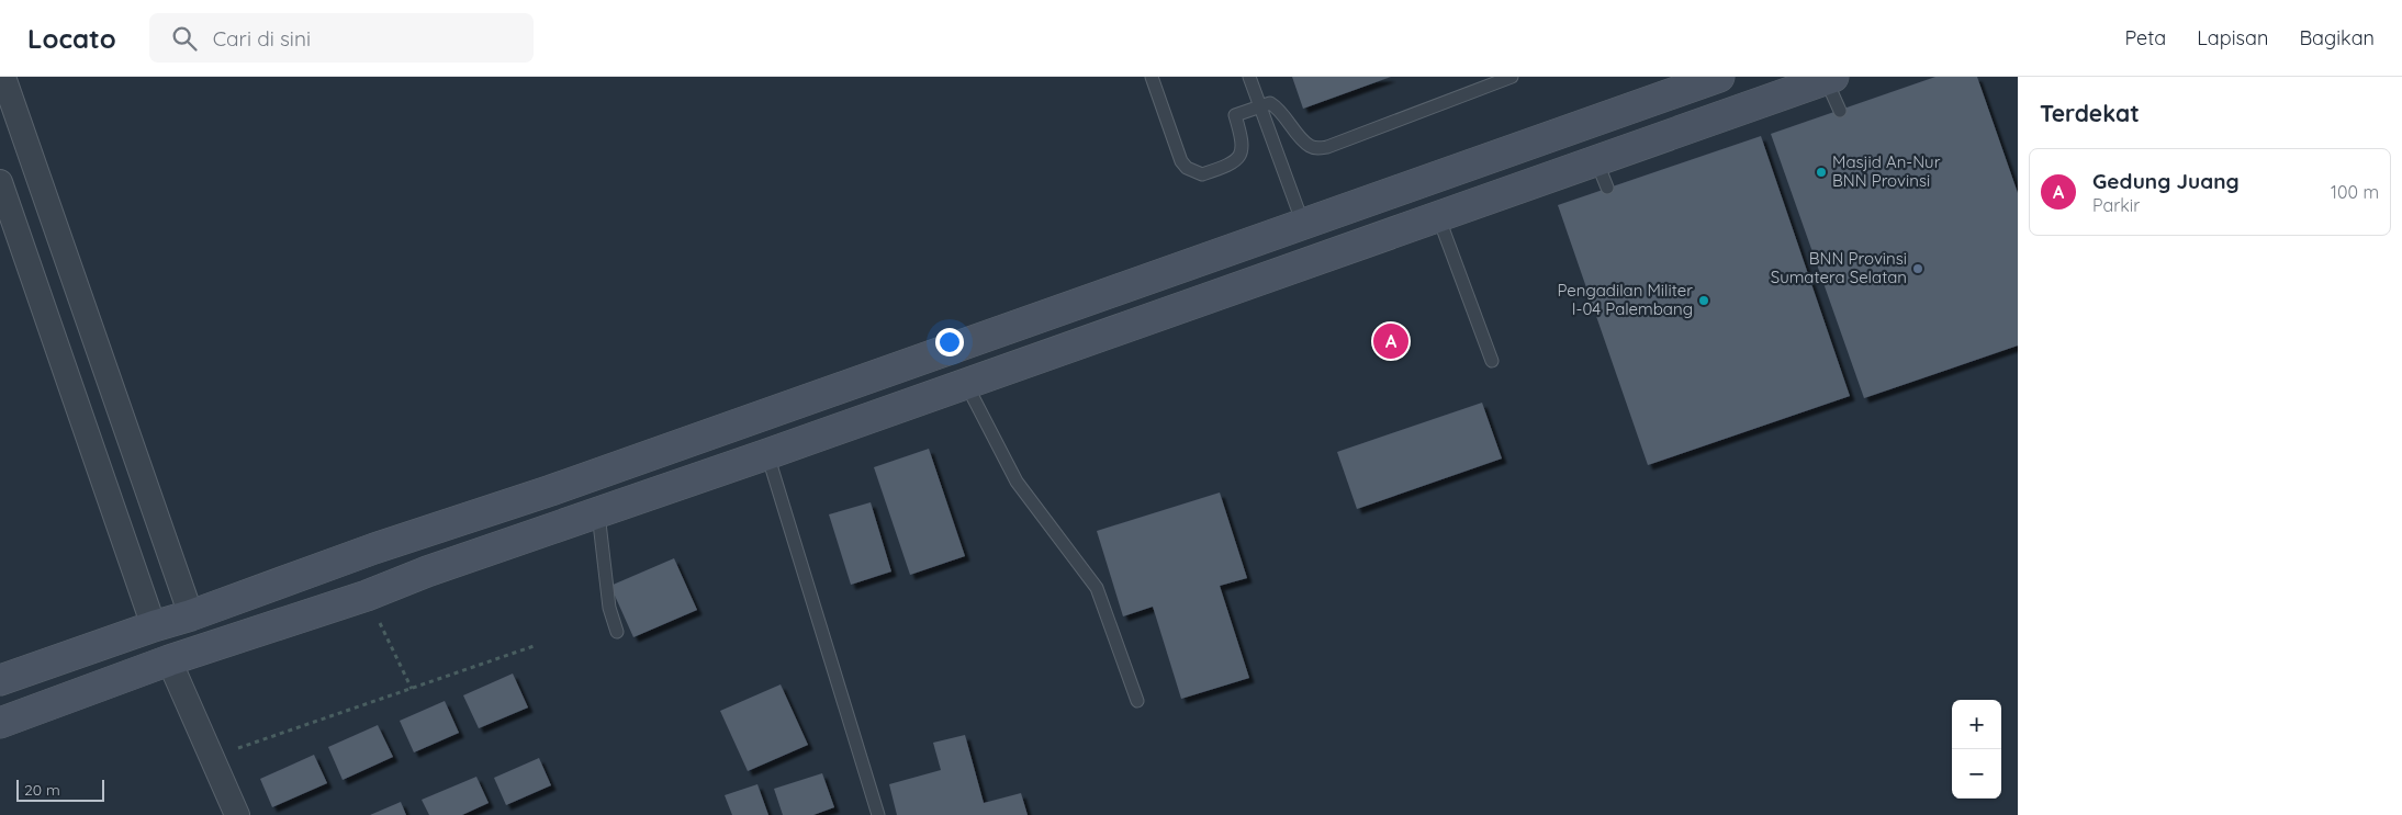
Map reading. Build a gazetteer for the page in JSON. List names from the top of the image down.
{
  "places": ["Masjid An-Nur BNN Provinsi", "BNN Provinsi Sumatera Selatan", "Pengadilan Militer I-04 Palembang"],
  "scale_bar": "20 m",
  "page": {
    "header": "Locato",
    "search": "Cari di sini",
    "nav": ["Peta", "Lapisan", "Bagikan"],
    "heading": "Terdekat",
    "list": [
      {
        "mark": "A",
        "name": "Gedung Juang",
        "note": "Parkir",
        "value": "100 m"
      }
    ],
    "pins": "A",
    "map_buttons": ["+", "−"],
    "scale": "20 m"
  }
}
